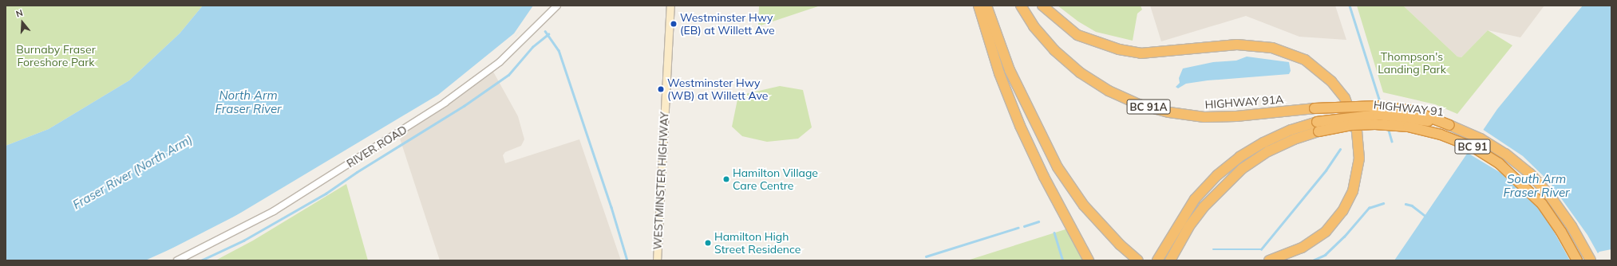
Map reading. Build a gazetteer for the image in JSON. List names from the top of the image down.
{
  "streets": {
    "highway": [
      "HIGHWAY 91A",
      "BC 91A",
      "HIGHWAY 91",
      "BC 91"
    ],
    "main road": ["WESTMINSTER HIGHWAY"],
    "street": ["RIVER ROAD"]
  },
  "crossings": [
    ["HIGHWAY 91A", "HIGHWAY 91"],
    ["HIGHWAY 91A", "BC 91"],
    ["HIGHWAY 91", "BC 91"]
  ],
  "water": ["North Arm Fraser River", "Fraser River (North Arm)", "South Arm Fraser River"],
  "parks": ["Burnaby Fraser Foreshore Park", "Thompson's Landing Park"],
  "places": [
    "Westminster Hwy (EB) at Willett Ave",
    "Westminster Hwy (WB) at Willett Ave",
    "Hamilton Village Care Centre",
    "Hamilton High Street Residence"
  ],
  "north": "top"
}
